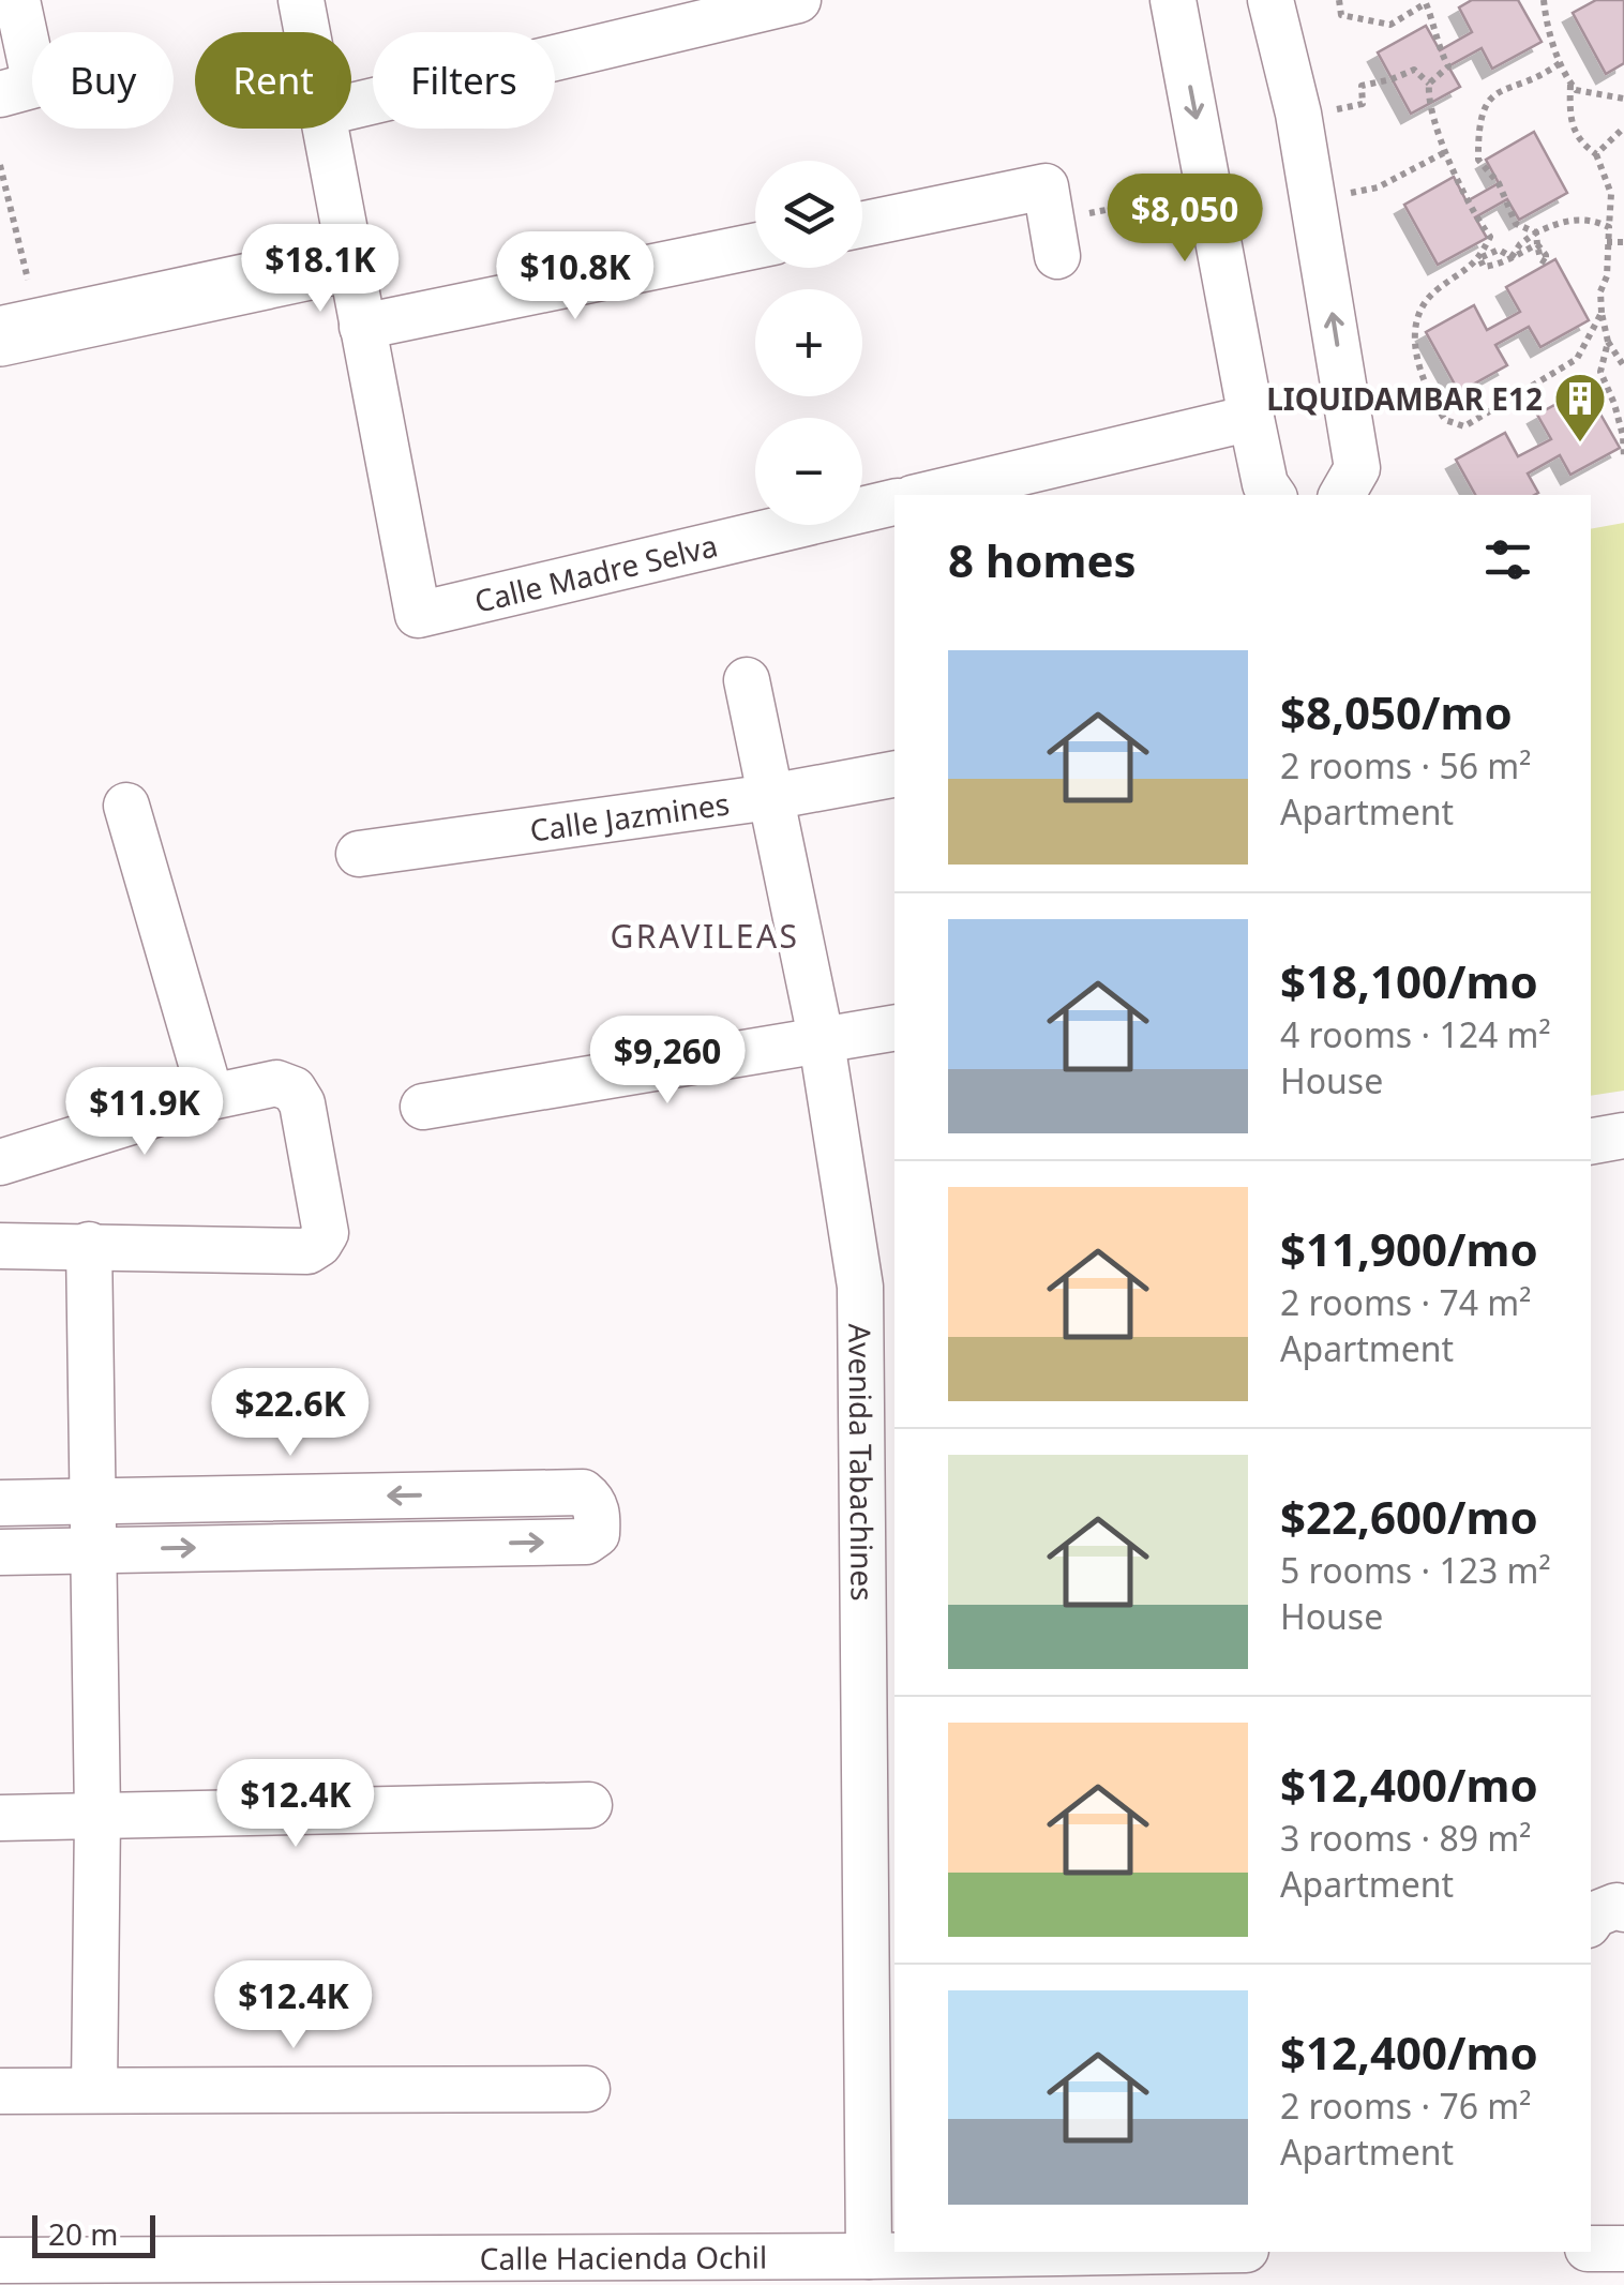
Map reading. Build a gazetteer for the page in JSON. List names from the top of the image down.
{
  "streets": {
    "street": [
      "Calle Madre Selva",
      "Calle Jazmines",
      "Avenida Tabachines",
      "Calle Hacienda Ochil"
    ]
  },
  "crossings": [
    ["Calle Jazmines", "Avenida Tabachines"],
    ["Avenida Tabachines", "Calle Hacienda Ochil"]
  ],
  "districts": ["GRAVILEAS"],
  "places": {
    "building": ["LIQUIDAMBAR E12"]
  },
  "scale_bar": "20 m",
  "page": {
    "chip": ["Buy", "Rent", "Filters"],
    "map_buttons": ["+", "−"],
    "price": [
      "$8,050",
      "$18.1K",
      "$10.8K",
      "$9,260",
      "$11.9K",
      "$22.6K",
      "$12.4K",
      "$12.4K"
    ],
    "heading": "8 homes",
    "list": [
      {
        "name": "$8,050/mo",
        "note": "2 rooms · 56 m² · Apartment"
      },
      {
        "name": "$18,100/mo",
        "note": "4 rooms · 124 m² · House"
      },
      {
        "name": "$11,900/mo",
        "note": "2 rooms · 74 m² · Apartment"
      },
      {
        "name": "$22,600/mo",
        "note": "5 rooms · 123 m² · House"
      },
      {
        "name": "$12,400/mo",
        "note": "3 rooms · 89 m² · Apartment"
      },
      {
        "name": "$12,400/mo",
        "note": "2 rooms · 76 m² · Apartment"
      }
    ],
    "scale": "20 m"
  }
}
